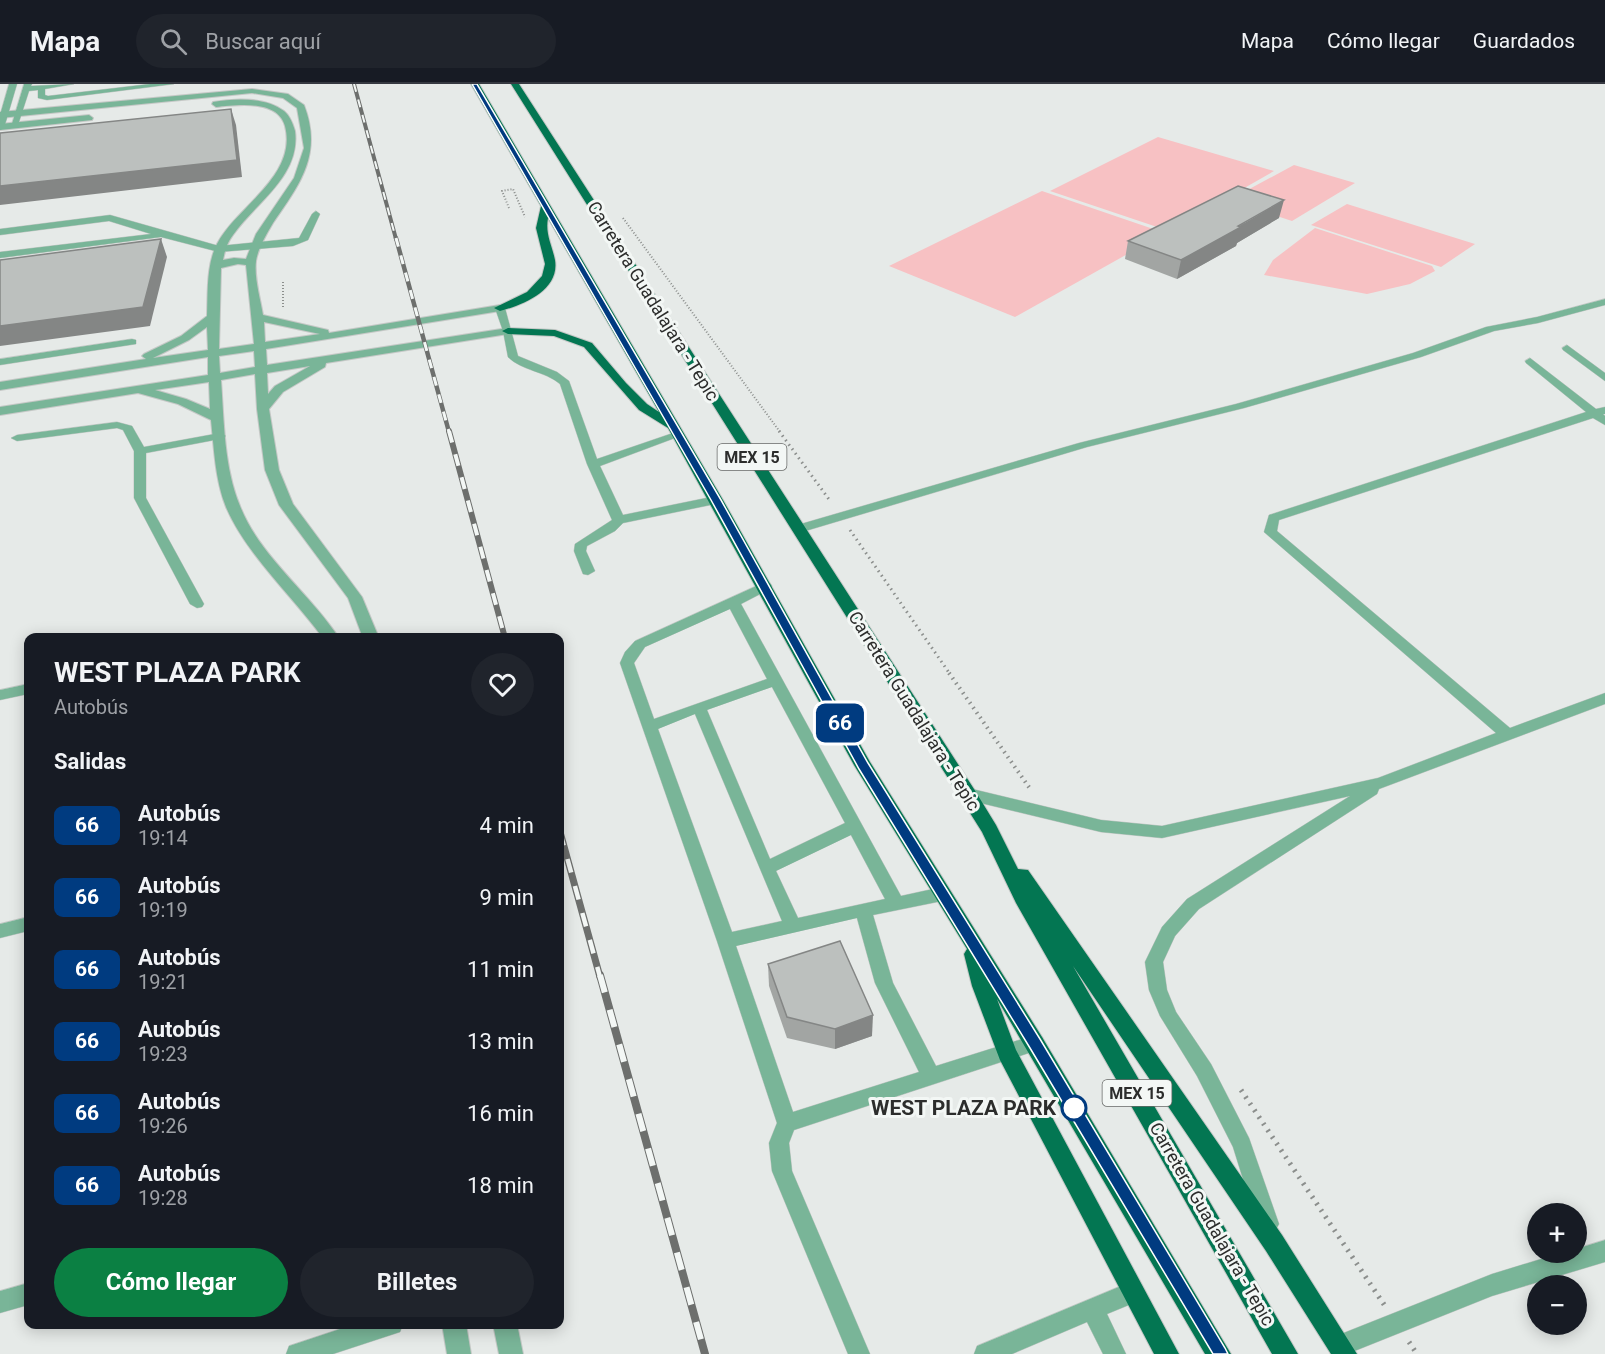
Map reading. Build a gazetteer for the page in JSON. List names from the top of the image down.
{
  "streets": {
    "highway": ["Carretera Guadalajara - Tepic", "MEX 15"]
  },
  "places": ["WEST PLAZA PARK"],
  "lines": ["bus line 66"],
  "page": {
    "header": "Mapa",
    "search": "Buscar aquí",
    "nav": ["Mapa", "Cómo llegar", "Guardados"],
    "on_map": "66",
    "heading": [
      ["WEST PLAZA PARK", "Autobús"],
      "Salidas"
    ],
    "list": [
      {
        "mark": "66",
        "name": "Autobús",
        "note": "19:14",
        "value": "4 min"
      },
      {
        "mark": "66",
        "name": "Autobús",
        "note": "19:19",
        "value": "9 min"
      },
      {
        "mark": "66",
        "name": "Autobús",
        "note": "19:21",
        "value": "11 min"
      },
      {
        "mark": "66",
        "name": "Autobús",
        "note": "19:23",
        "value": "13 min"
      },
      {
        "mark": "66",
        "name": "Autobús",
        "note": "19:26",
        "value": "16 min"
      },
      {
        "mark": "66",
        "name": "Autobús",
        "note": "19:28",
        "value": "18 min"
      }
    ],
    "map_buttons": ["+", "−"],
    "buttons": ["Cómo llegar", "Billetes"]
  }
}
